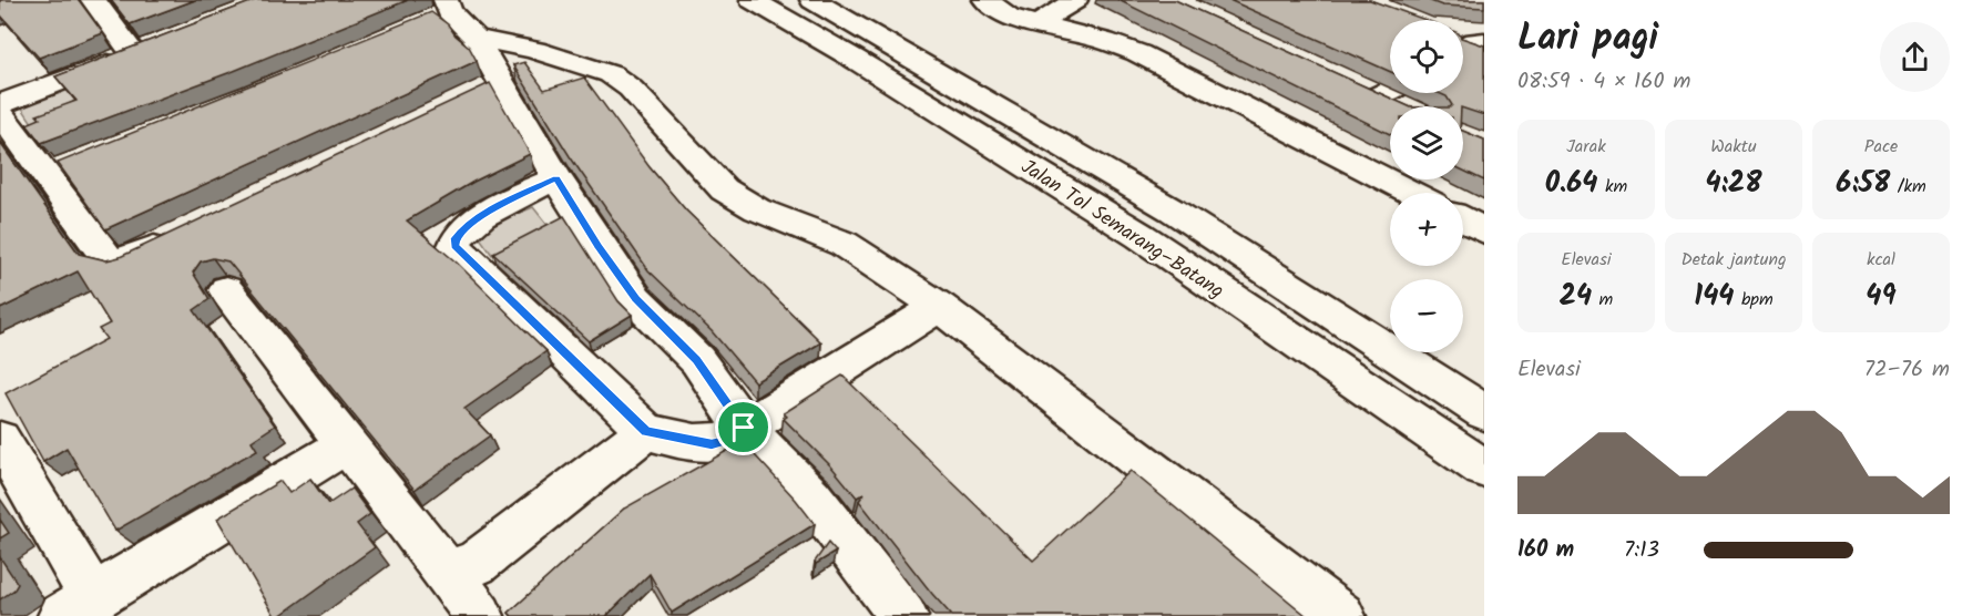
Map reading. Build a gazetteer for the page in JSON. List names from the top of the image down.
{
  "streets": {
    "main road": ["Jalan Tol Semarang–Batang"]
  },
  "page": {
    "heading": ["Lari pagi", "08:59 · 4 × 160 m"],
    "map_buttons": ["+", "−"],
    "stats": [
      ["Jarak", "0.64 km"],
      ["Waktu", "4:28"],
      ["Pace", "6:58 /km"],
      ["Elevasi", "24 m"],
      ["Detak jantung", "144 bpm"],
      ["kcal", "49"]
    ],
    "chart": ["Elevasi", "72–76 m"],
    "list": [
      {
        "name": "160 m",
        "note": "7:13"
      }
    ]
  }
}
